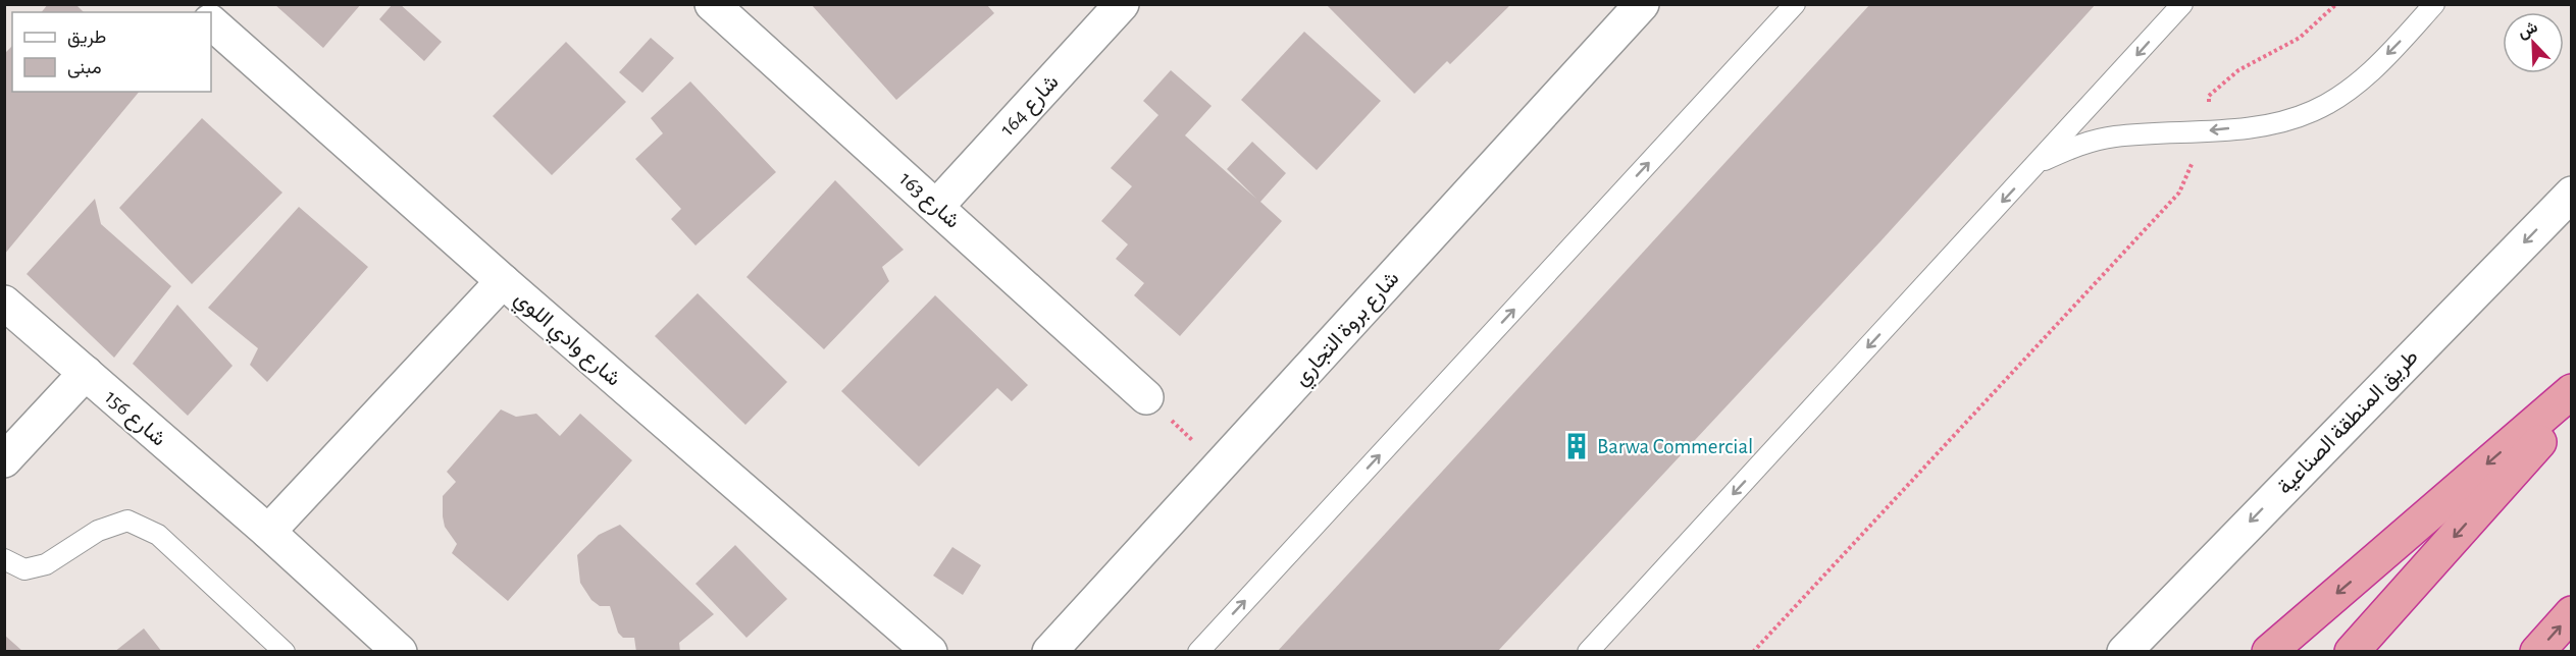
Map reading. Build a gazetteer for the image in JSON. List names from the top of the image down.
{
  "streets": {
    "street": [
      "شارع 164",
      "شارع 163",
      "شارع بروة التجاري",
      "شارع وادي اللوي",
      "شارع 156",
      "طريق المنطقة الصناعية"
    ]
  },
  "crossings": [
    ["شارع 164", "شارع 163"]
  ],
  "one_way": ["طريق المنطقة الصناعية"],
  "places": {
    "building": ["Barwa Commercial"]
  },
  "legend": ["طريق", "مبنى"],
  "north": "top left"
}
